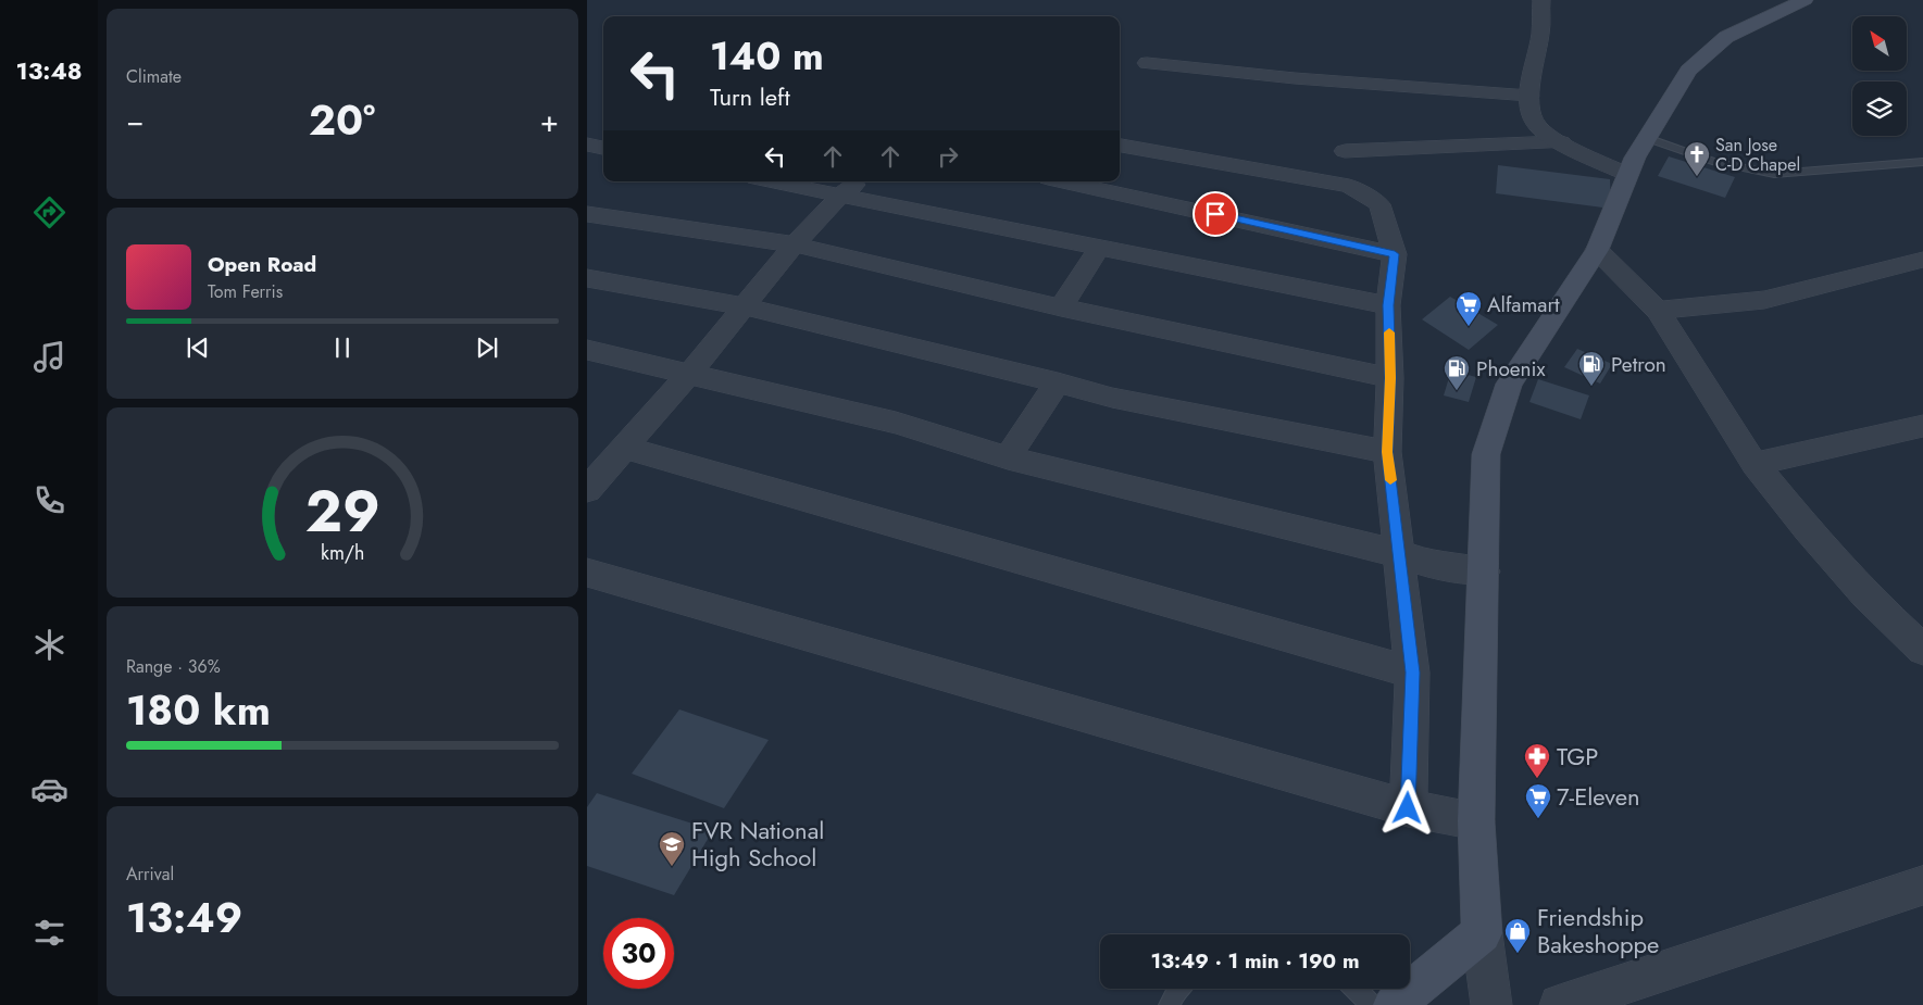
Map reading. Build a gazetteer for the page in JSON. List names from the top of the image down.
{
  "places": {
    "church": ["San Jose C-D Chapel"],
    "supermarket": ["Alfamart", "7-Eleven"],
    "fuel station": ["Petron", "Phoenix"],
    "pharmacy": ["TGP"],
    "school or university": ["FVR National High School"],
    "shop": ["Friendship Bakeshoppe"]
  },
  "north": "top left",
  "page": {
    "tabs": "13:48",
    "tile": [
      "Climate",
      ["Range · 36%", "180 km"],
      ["Arrival", "13:49"]
    ],
    "turn": ["140 m", "Turn left"],
    "heat": ["−", "20°", "+"],
    "song": ["Open Road", "Tom Ferris"],
    "limit": "30",
    "trip": "13:49 · 1 min · 190 m",
    "gauge": ["29", "km/h"]
  }
}
